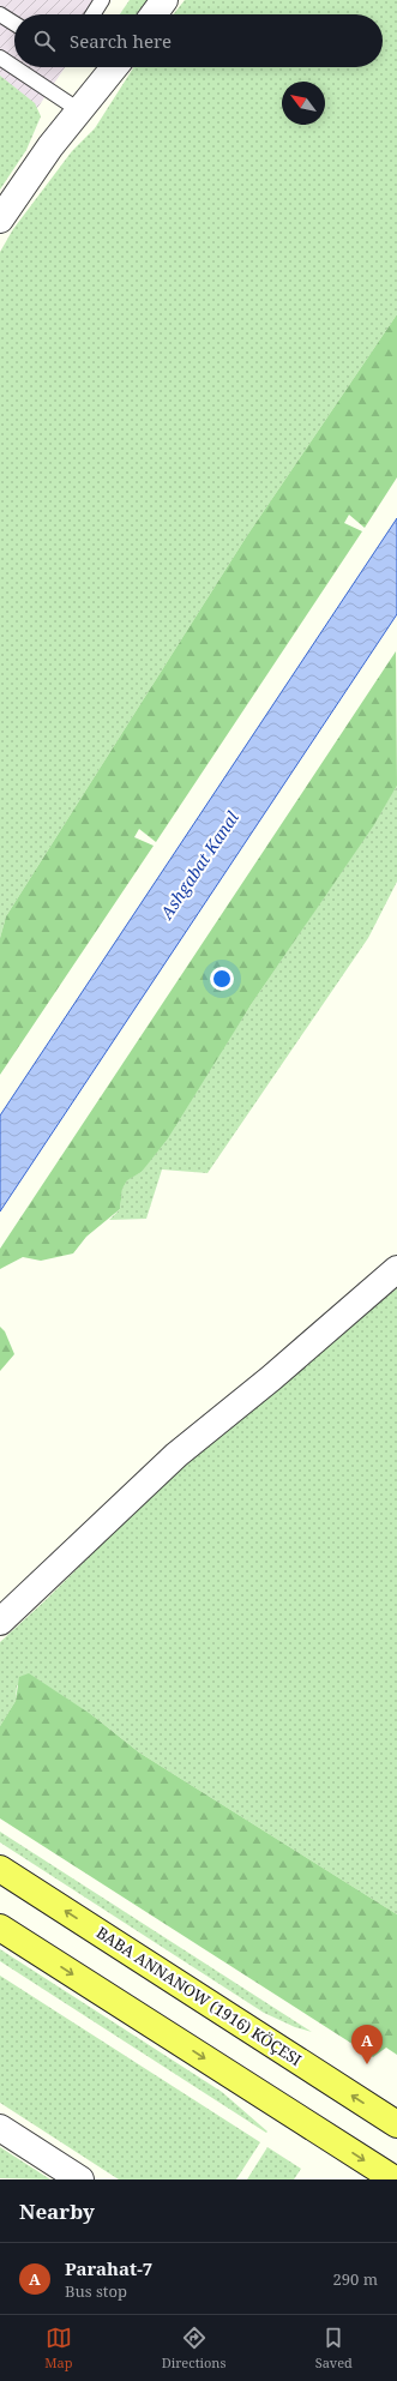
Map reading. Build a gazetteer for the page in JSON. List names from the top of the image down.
{
  "streets": {
    "main road": ["BABA ANNANOW (1916) KÖÇESI"]
  },
  "water": ["Ashgabat Kanal"],
  "north": "top left",
  "page": {
    "search": "Search here",
    "pins": "A",
    "heading": "Nearby",
    "list": [
      {
        "mark": "A",
        "name": "Parahat-7",
        "note": "Bus stop",
        "value": "290 m"
      }
    ],
    "nav": ["Map", "Directions", "Saved"]
  }
}
